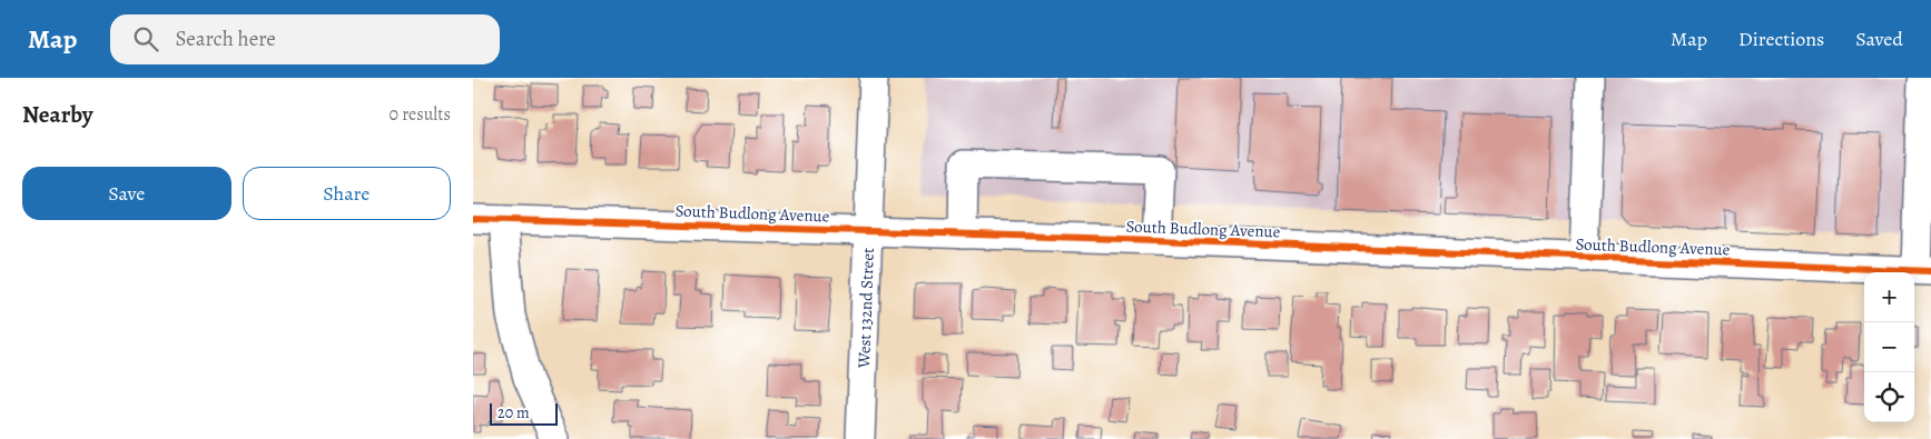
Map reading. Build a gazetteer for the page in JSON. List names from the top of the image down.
{
  "streets": {
    "street": ["South Budlong Avenue", "West 132nd Street"]
  },
  "crossings": [
    ["South Budlong Avenue", "West 132nd Street"]
  ],
  "scale_bar": "20 m",
  "page": {
    "header": "Map",
    "search": "Search here",
    "nav": ["Map", "Directions", "Saved"],
    "heading": ["Nearby", "0 results"],
    "buttons": ["Save", "Share"],
    "map_buttons": ["+", "−"],
    "scale": "20 m"
  }
}
